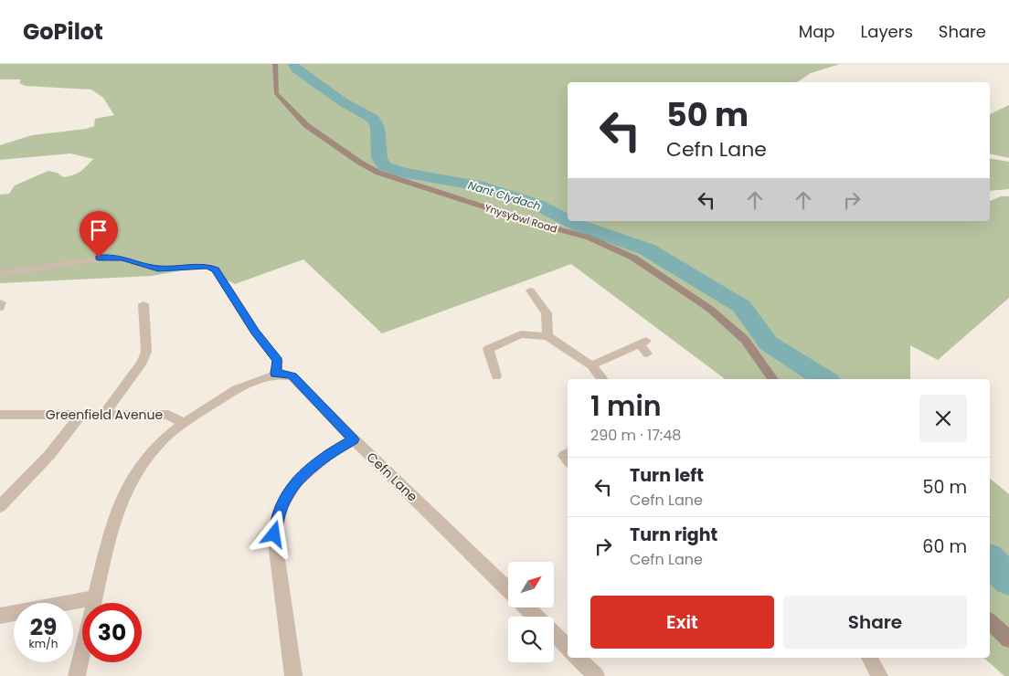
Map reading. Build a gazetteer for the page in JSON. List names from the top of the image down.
{
  "streets": {
    "main road": ["Ynysybwl Road"],
    "street": ["Greenfield Avenue", "Cefn Lane"]
  },
  "water": ["Nant Clydach"],
  "north": "top right",
  "page": {
    "header": "GoPilot",
    "nav": ["Map", "Layers", "Share"],
    "turn": ["50 m", "Cefn Lane"],
    "heading": ["1 min", "290 m · 17:48"],
    "list": [
      {
        "name": "Turn left",
        "note": "Cefn Lane",
        "value": "50 m"
      },
      {
        "name": "Turn right",
        "note": "Cefn Lane",
        "value": "60 m"
      }
    ],
    "buttons": ["Exit", "Share"],
    "speed": "29 km/h",
    "limit": "30"
  }
}
